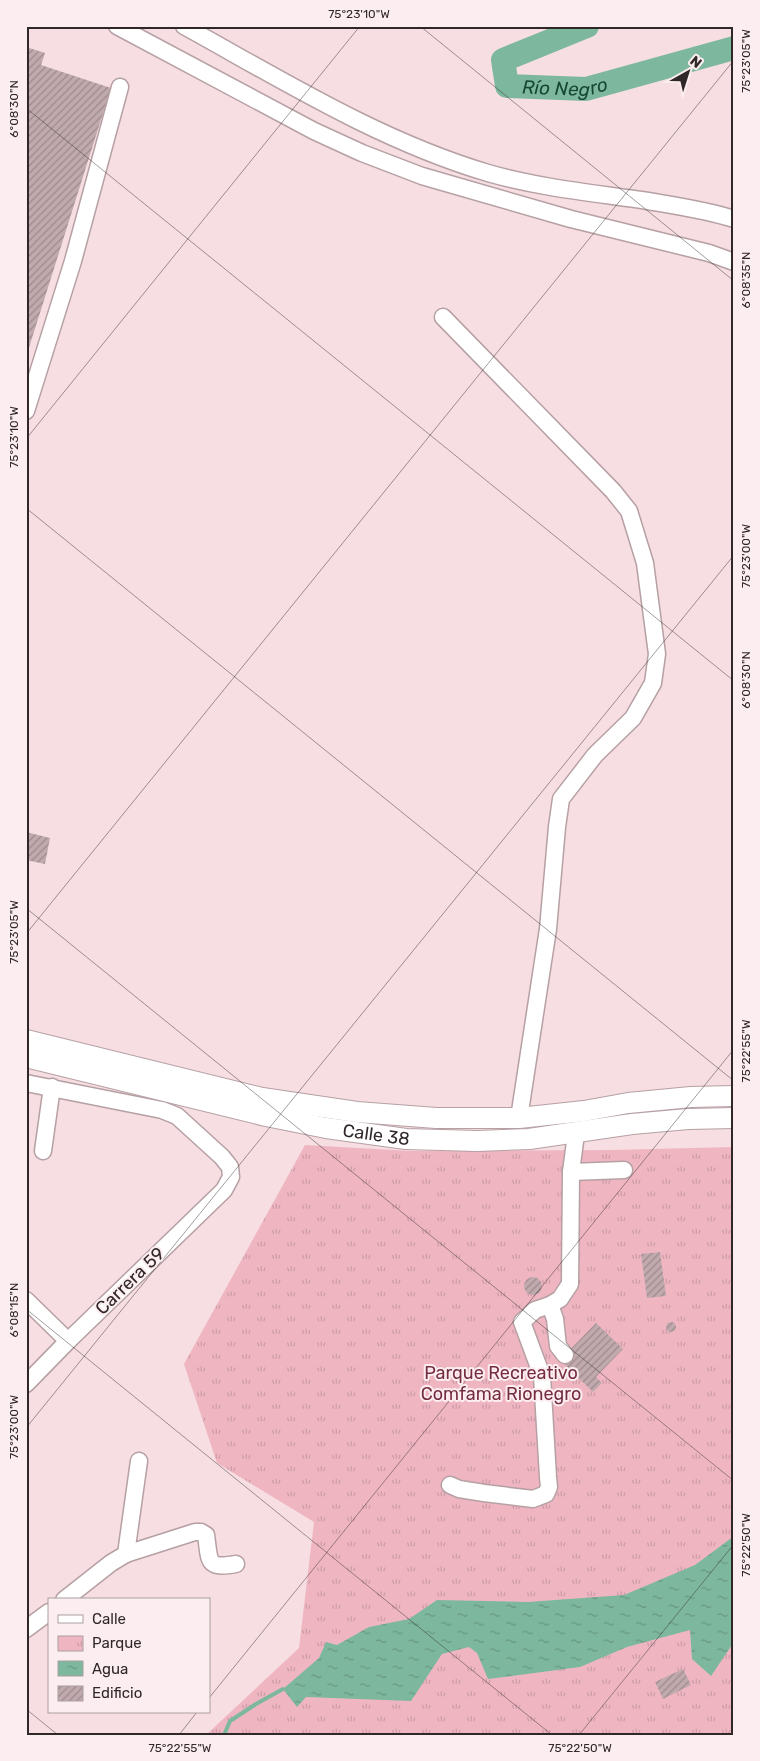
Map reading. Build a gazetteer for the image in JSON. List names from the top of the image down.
{
  "streets": {
    "main road": ["Calle 38"],
    "street": ["Carrera 59"]
  },
  "water": ["Río Negro"],
  "parks": ["Parque Recreativo Comfama Rionegro"],
  "legend": [
    "Calle",
    "Parque",
    "Agua",
    "Edificio"
  ],
  "north": "top right",
  "coordinates": [
    "75°23'10\"W",
    "75°23'05\"W",
    "6°08'30\"N",
    "6°08'35\"N",
    "75°23'00\"W",
    "75°22'55\"W",
    "6°08'15\"N",
    "75°22'50\"W"
  ]
}
